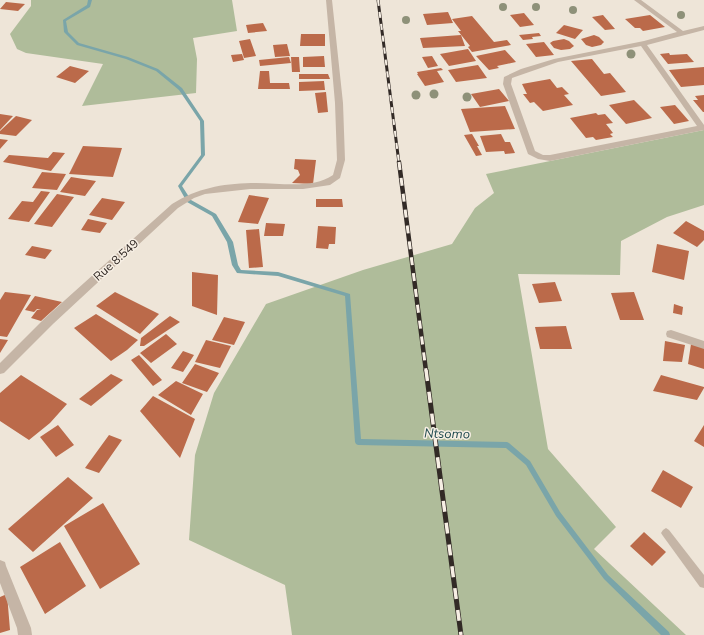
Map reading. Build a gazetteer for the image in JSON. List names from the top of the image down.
{
  "streets": {
    "street": ["Rue 8.549"]
  },
  "water": ["Ntsomo"]
}
